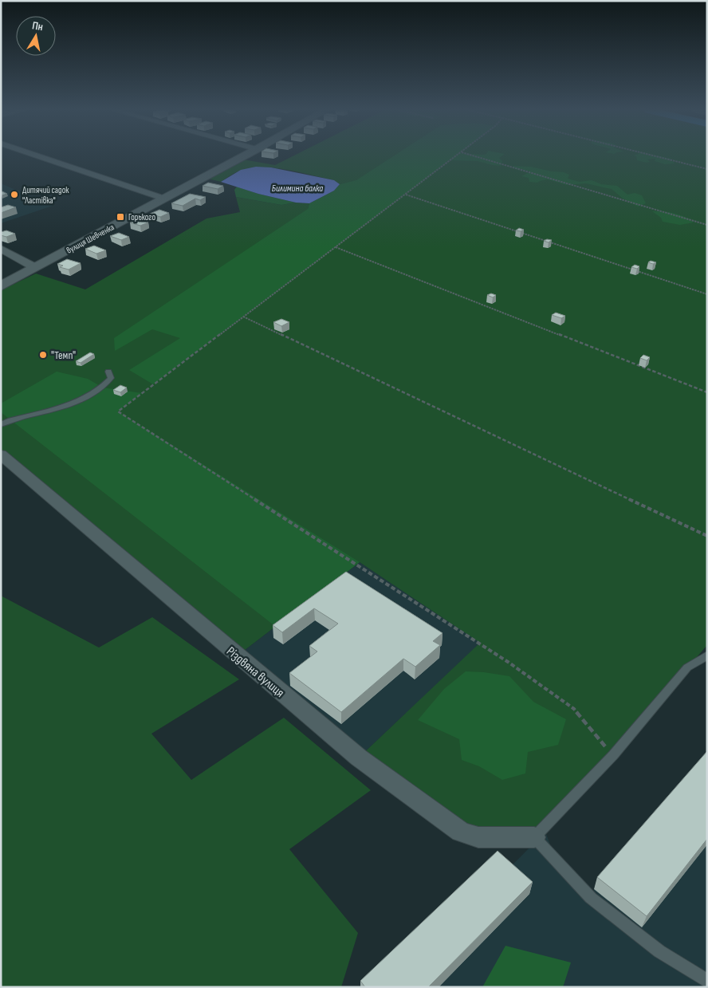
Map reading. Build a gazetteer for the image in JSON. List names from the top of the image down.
{
  "streets": {
    "street": ["вулиця Шевченка", "Різдвяна вулиця"]
  },
  "water": ["Билимина балка"],
  "places": {
    "other": ["Дитячий садок \"Ластівка\"", "\"Темп\""],
    "transit": ["Горького"]
  },
  "north": "top"
}
